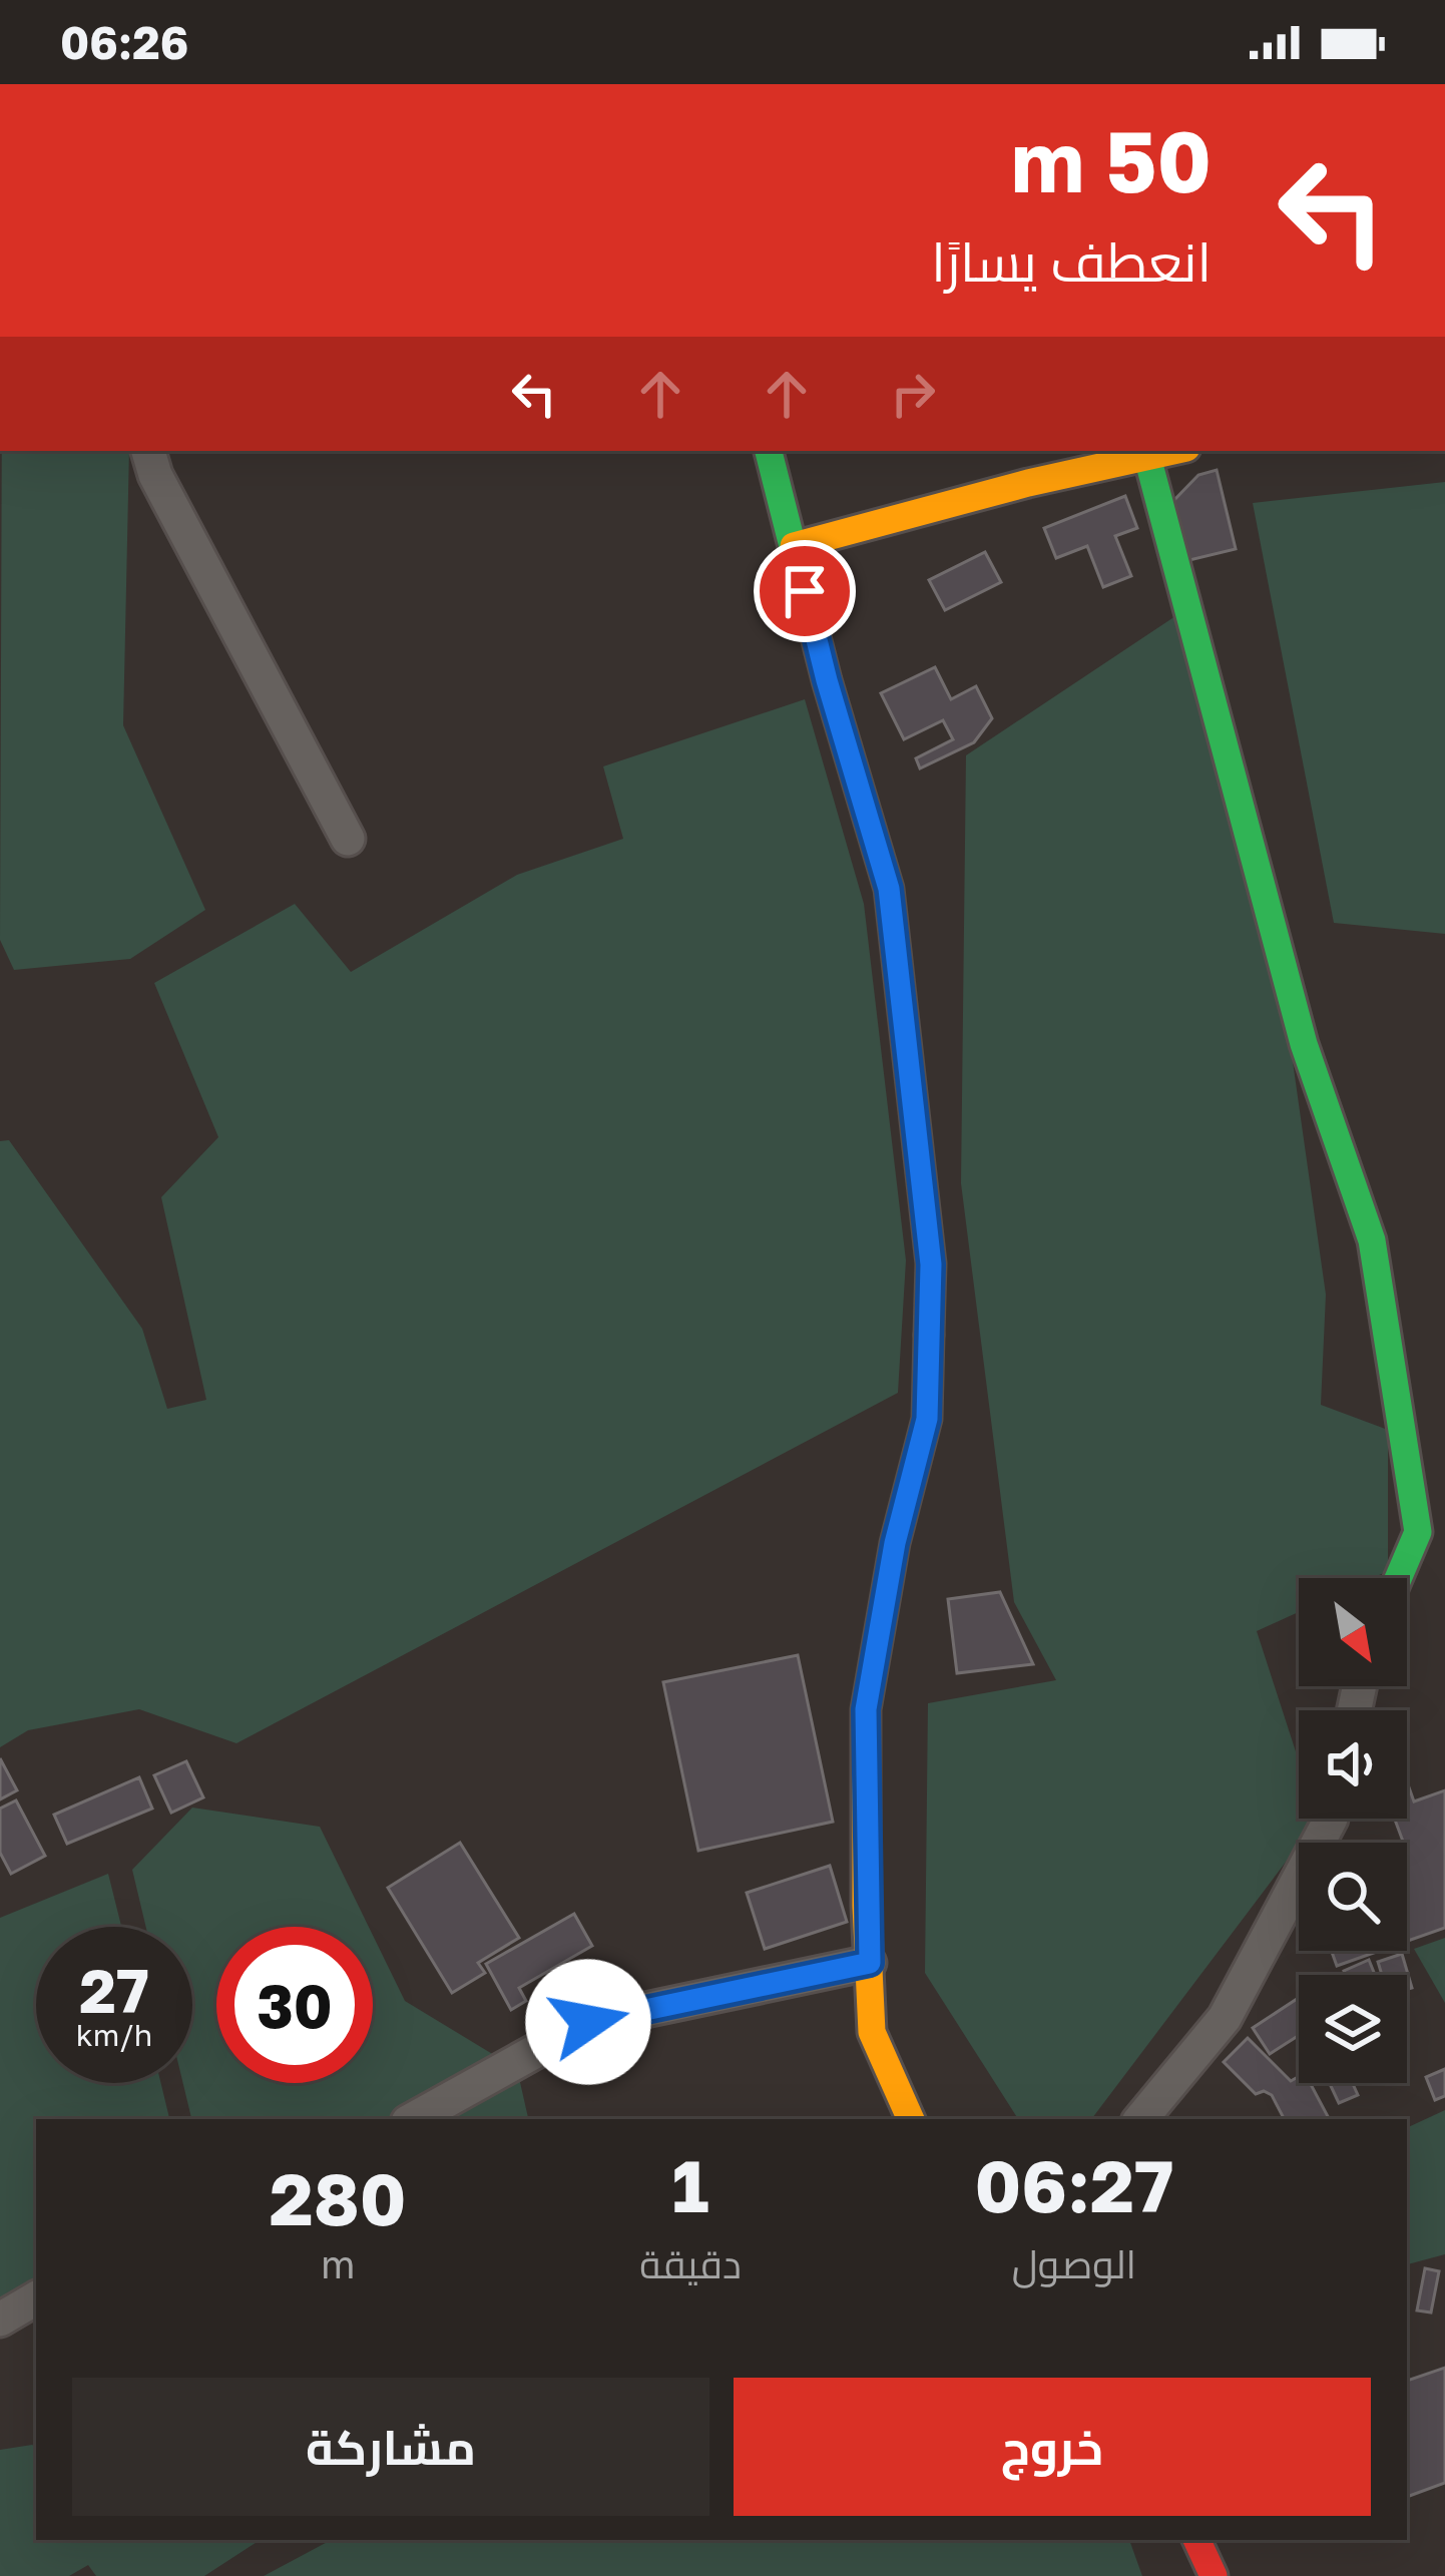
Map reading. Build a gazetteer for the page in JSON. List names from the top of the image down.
{
  "north": "bottom right",
  "page": {
    "status": "06:26",
    "turn": ["50 m", "انعطف يسارًا"],
    "speed": "27 km/h",
    "limit": "30",
    "eta": [
      "06:27",
      "الوصول",
      "1",
      "دقيقة",
      "280",
      "m"
    ],
    "buttons": ["خروج", "مشاركة"]
  }
}
